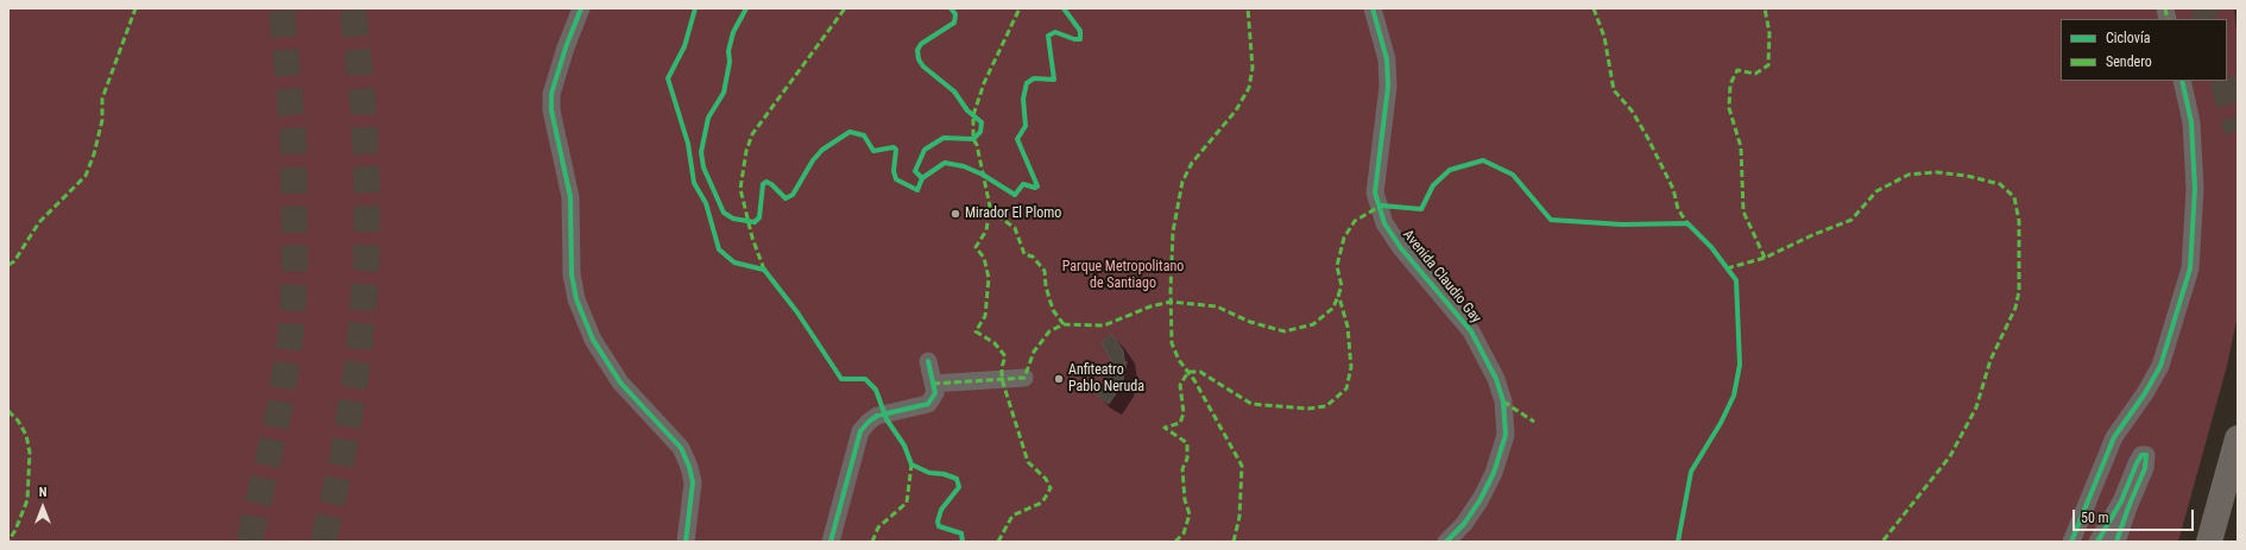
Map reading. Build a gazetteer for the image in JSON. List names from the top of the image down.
{
  "streets": {
    "street": ["Avenida Claudio Gay"]
  },
  "parks": ["Parque Metropolitano de Santiago"],
  "places": ["Mirador El Plomo", "Anfiteatro Pablo Neruda"],
  "legend": ["Ciclovía", "Sendero"],
  "scale_bar": "50 m",
  "north": "top"
}
